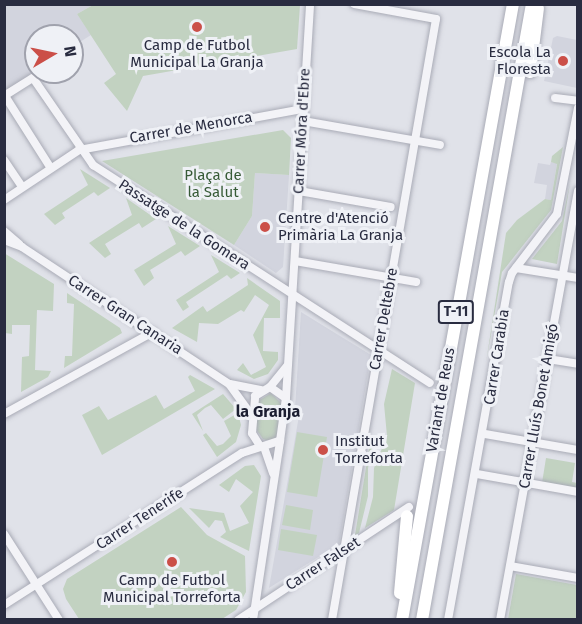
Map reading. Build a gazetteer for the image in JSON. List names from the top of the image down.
{
  "streets": {
    "highway": ["T-11", "Variant de Reus"],
    "street": [
      "Carrer de Menorca",
      "Carrer Móra d'Ebre",
      "Passatge de la Gomera",
      "Carrer Gran Canaria",
      "Carrer Deltebre",
      "Carrer Carabia",
      "Carrer Lluís Bonet Amigó",
      "Carrer Tenerife",
      "Carrer Falset"
    ]
  },
  "crossings": [
    ["Carrer de Menorca", "Carrer Móra d'Ebre"],
    ["Carrer de Menorca", "Passatge de la Gomera"],
    ["Carrer Móra d'Ebre", "Passatge de la Gomera"],
    ["Carrer Móra d'Ebre", "Carrer Tenerife"],
    ["Passatge de la Gomera", "Carrer Deltebre"],
    ["Carrer Deltebre", "Carrer Falset"]
  ],
  "districts": ["la Granja"],
  "parks": ["Plaça de la Salut"],
  "places": [
    "Camp de Futbol Municipal La Granja",
    "Escola La Floresta",
    "Centre d'Atenció Primària La Granja",
    "Institut Torreforta",
    "Camp de Futbol Municipal Torreforta"
  ],
  "north": "right"
}
